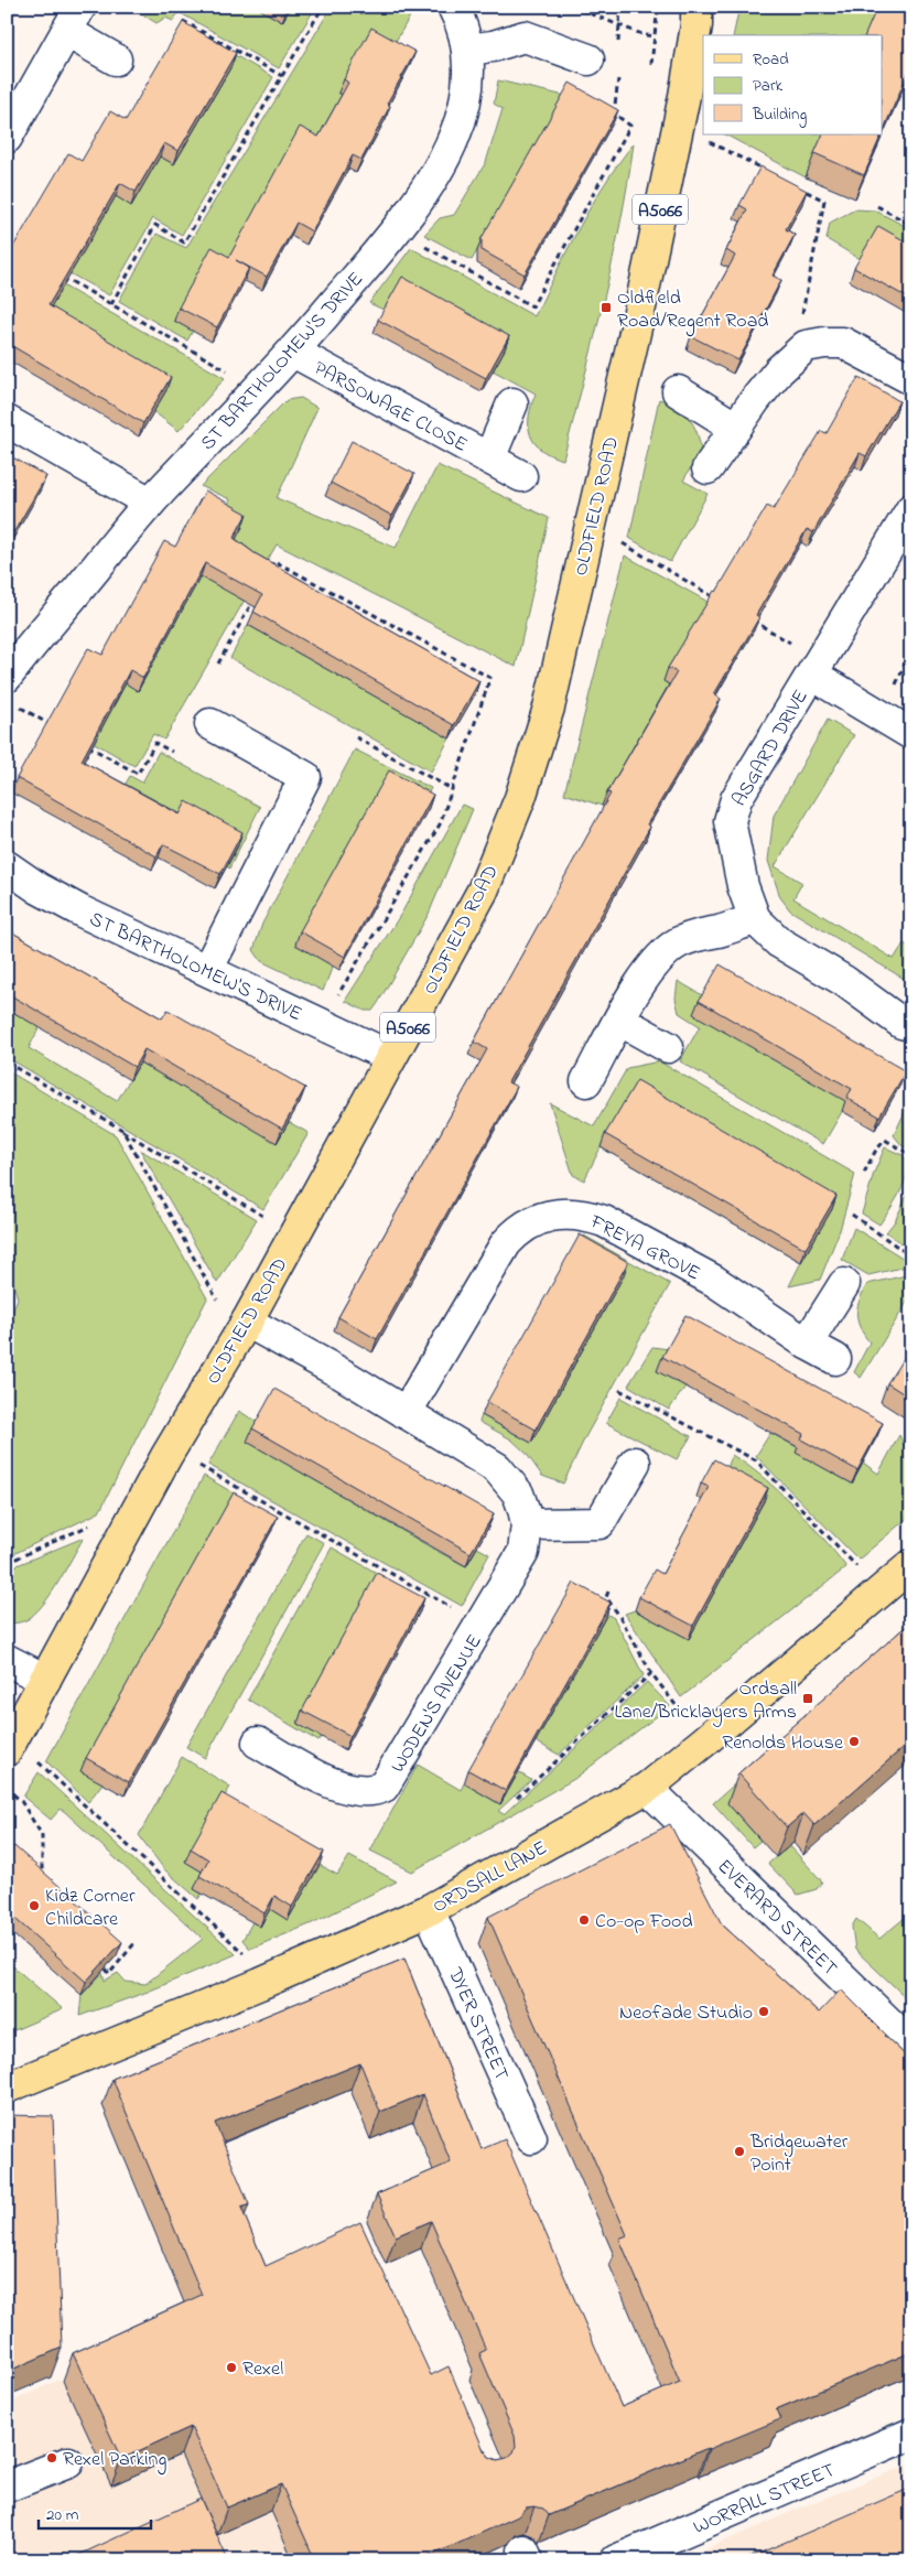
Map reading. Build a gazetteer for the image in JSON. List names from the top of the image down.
{
  "streets": {
    "main road": ["A5066", "OLDFIELD ROAD", "ORDSALL LANE"],
    "street": [
      "ST BARTHOLOMEW'S DRIVE",
      "PARSONAGE CLOSE",
      "ASGARD DRIVE",
      "FREYA GROVE",
      "WODEN'S AVENUE",
      "EVERARD STREET",
      "DYER STREET",
      "WORRALL STREET"
    ]
  },
  "crossings": [
    ["ST BARTHOLOMEW'S DRIVE", "PARSONAGE CLOSE"],
    ["ST BARTHOLOMEW'S DRIVE", "OLDFIELD ROAD"],
    ["OLDFIELD ROAD", "WODEN'S AVENUE"],
    ["FREYA GROVE", "WODEN'S AVENUE"],
    ["ORDSALL LANE", "EVERARD STREET"],
    ["ORDSALL LANE", "DYER STREET"]
  ],
  "places": {
    "transit": ["Oldfield Road/Regent Road", "Ordsall Lane/Bricklayers Arms"],
    "other": [
      "Renolds House",
      "Kidz Corner Childcare",
      "Co-op Food",
      "Neofade Studio",
      "Bridgewater Point",
      "Rexel",
      "Rexel Parking"
    ]
  },
  "legend": ["Road", "Park", "Building"],
  "scale_bar": "20 m"
}
